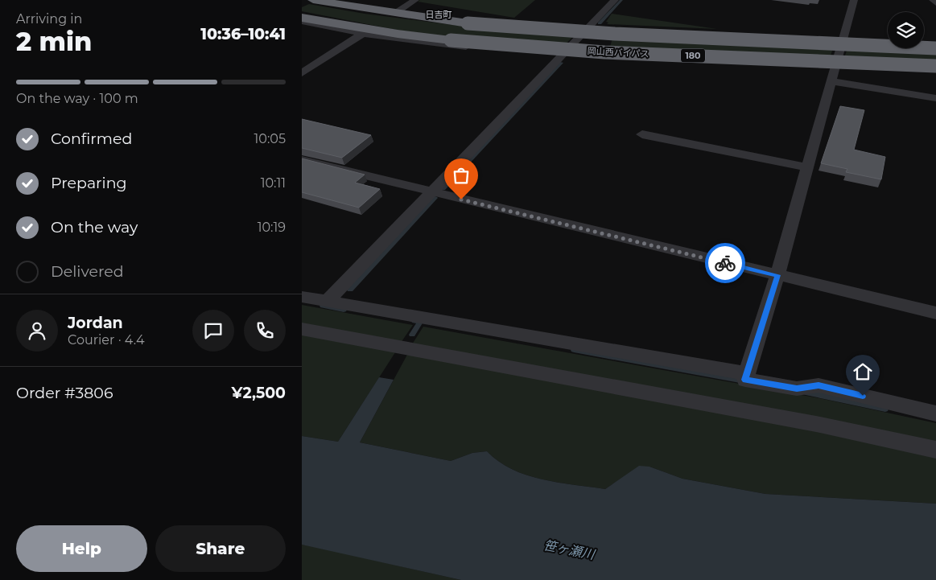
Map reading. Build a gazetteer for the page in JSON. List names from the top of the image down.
{
  "streets": {
    "highway": ["岡山西バイパス", "180"]
  },
  "districts": ["日吉町"],
  "water": ["笹ヶ瀬川"],
  "page": {
    "heading": ["2 min", "Arriving in", "10:36–10:41"],
    "panel": [
      "Jordan",
      "Courier · 4.4",
      "Order #3806",
      "¥2,500"
    ],
    "bar": "On the way · 100 m",
    "list": [
      ["Confirmed", "10:05"],
      ["Preparing", "10:11"],
      ["On the way", "10:19"],
      "Delivered"
    ],
    "buttons": ["Help", "Share"]
  }
}
